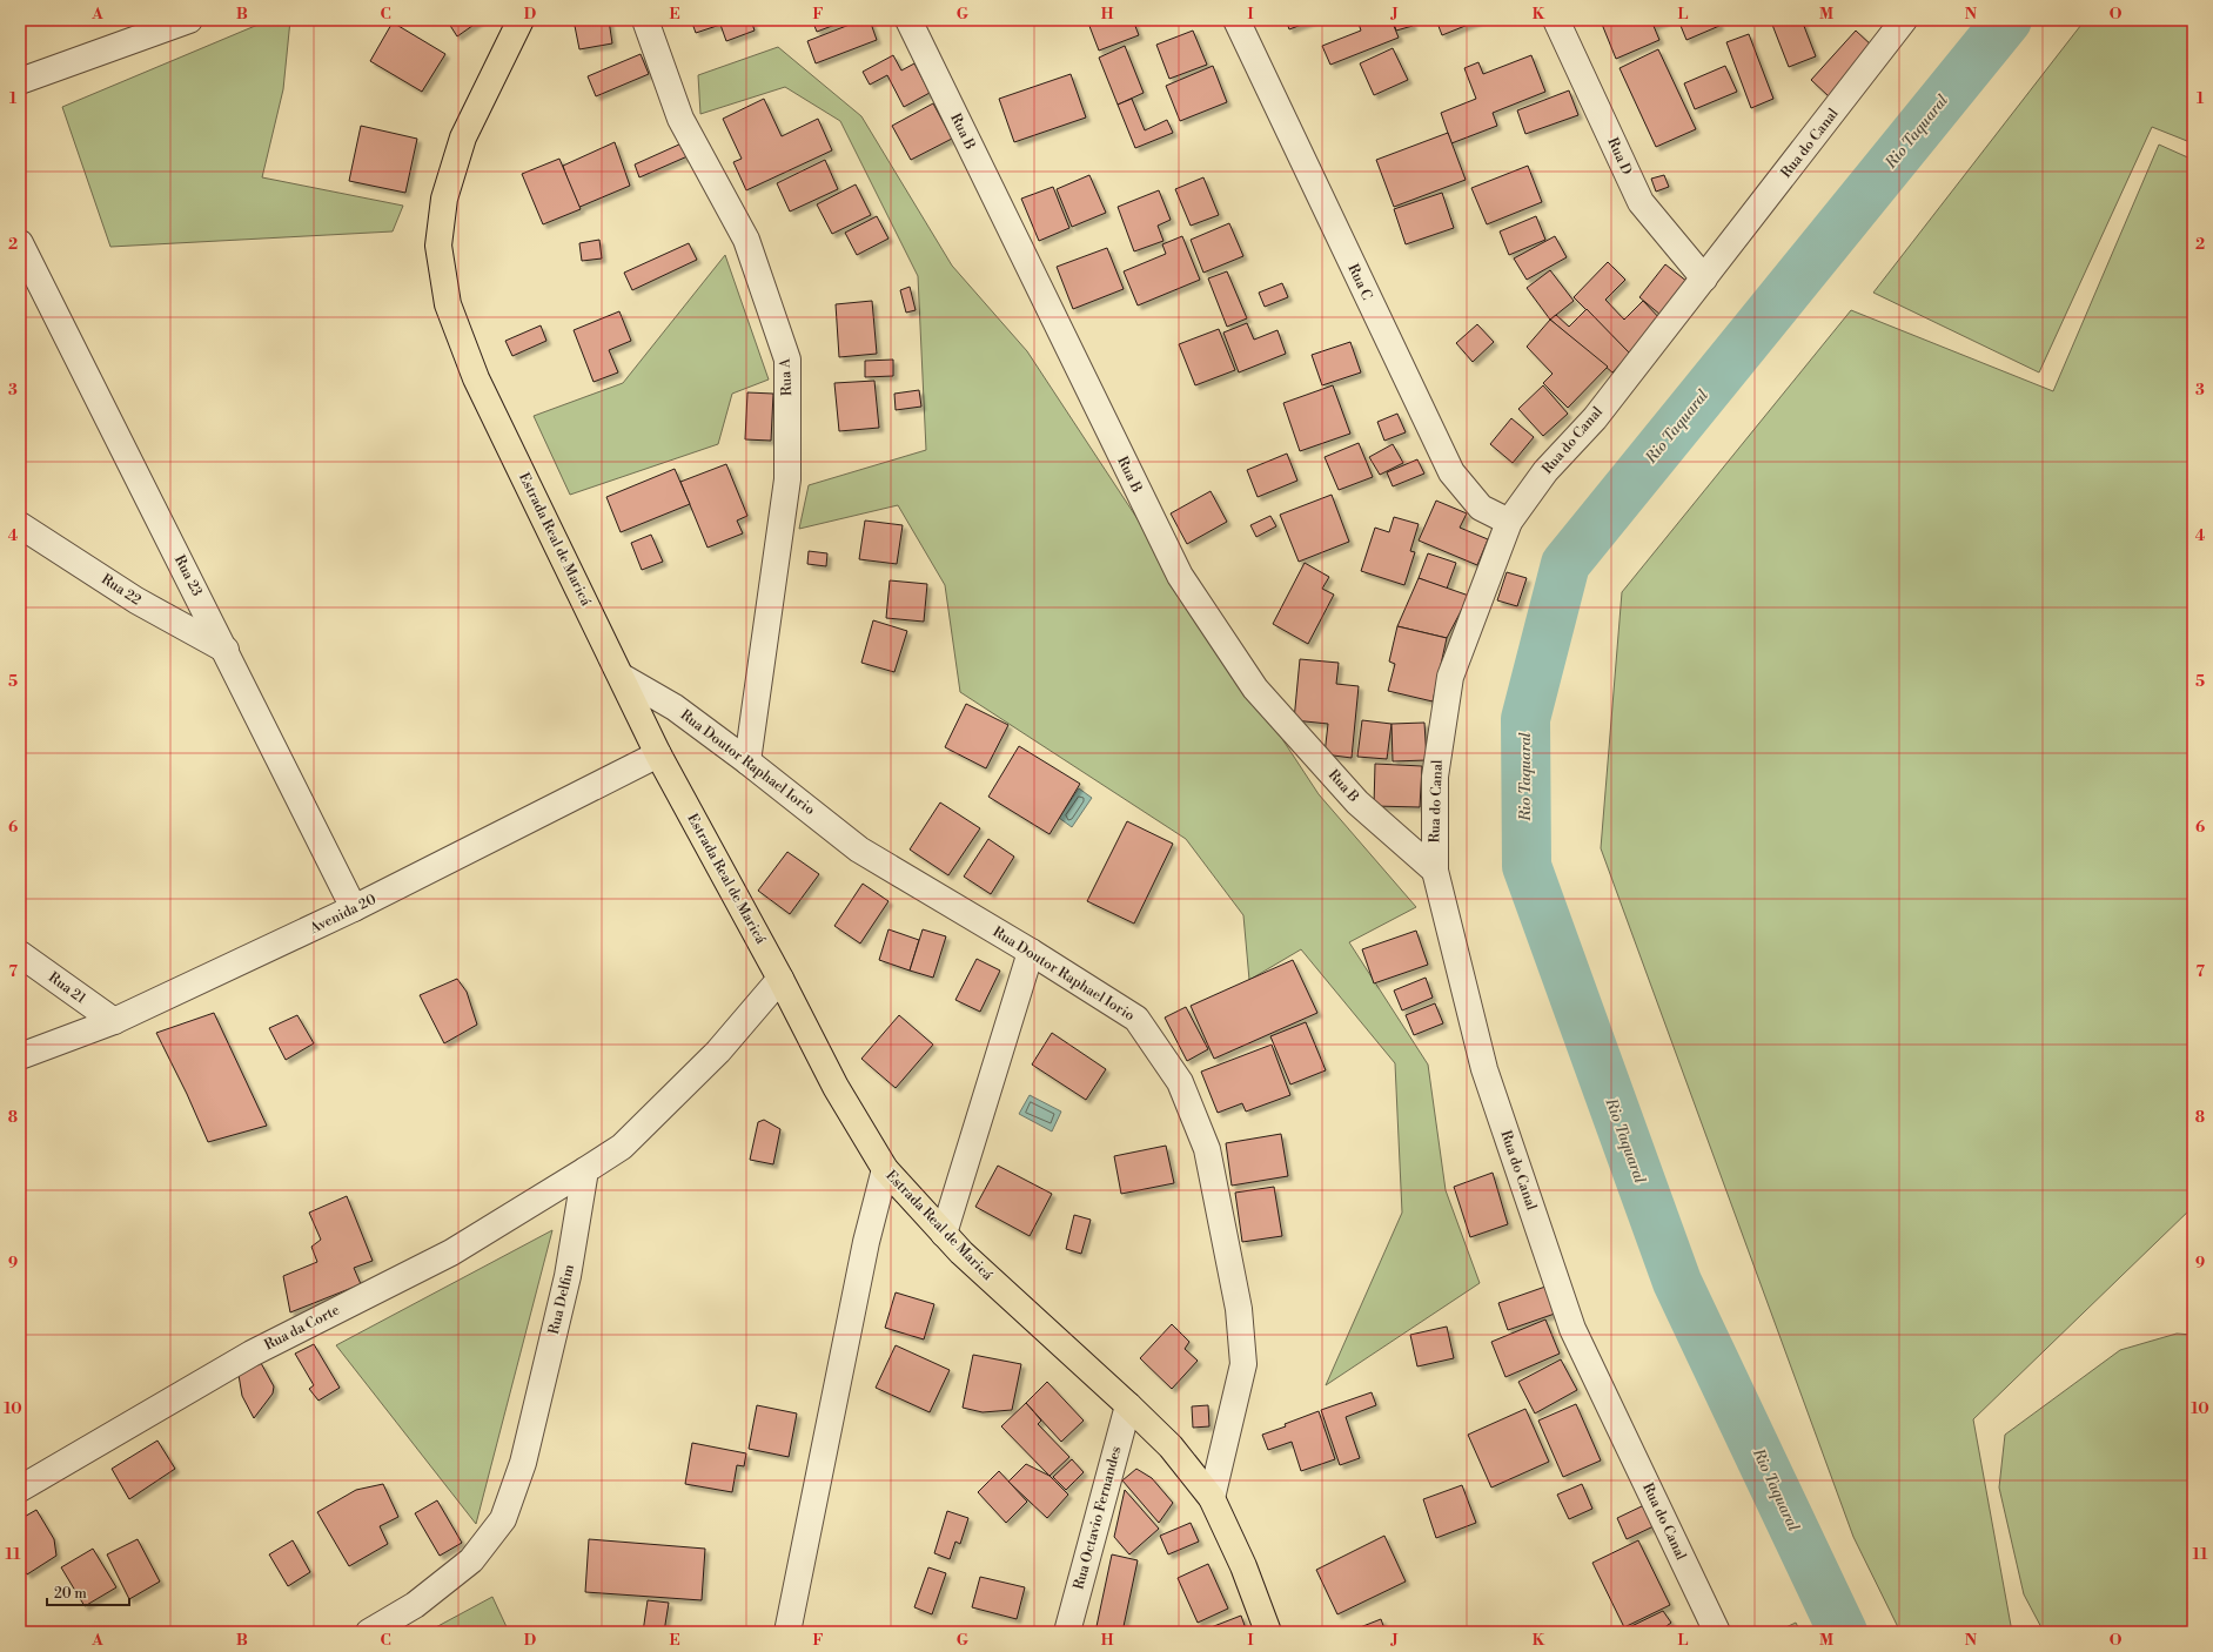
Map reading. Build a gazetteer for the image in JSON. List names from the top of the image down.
{
  "streets": {
    "main road": ["Estrada Real de Maricá"],
    "street": [
      "Rua B",
      "Rua do Canal",
      "Rua D",
      "Rua C",
      "Rua A",
      "Rua 23",
      "Rua 22",
      "Rua Doutor Raphael Iorio",
      "Avenida 20",
      "Rua 21",
      "Rua Delfim",
      "Rua da Corte",
      "Rua Octavio Fernandes"
    ]
  },
  "crossings": [
    ["Rua B", "Rua do Canal"],
    ["Rua do Canal", "Rua D"],
    ["Rua do Canal", "Rua C"],
    ["Rua A", "Rua Doutor Raphael Iorio"],
    ["Estrada Real de Maricá", "Rua Doutor Raphael Iorio"],
    ["Estrada Real de Maricá", "Avenida 20"],
    ["Estrada Real de Maricá", "Rua Octavio Fernandes"],
    ["Rua 23", "Rua 22"],
    ["Rua 23", "Avenida 20"],
    ["Avenida 20", "Rua 21"],
    ["Rua Delfim", "Rua da Corte"]
  ],
  "water": ["Rio Taquaral"],
  "scale_bar": "20 m",
  "grid": {
    "columns": [
      "A",
      "B",
      "C",
      "D",
      "E",
      "F",
      "G",
      "H",
      "I",
      "J",
      "K",
      "L",
      "M",
      "N",
      "O"
    ],
    "rows": [
      "1",
      "2",
      "3",
      "4",
      "5",
      "6",
      "7",
      "8",
      "9",
      "10",
      "11"
    ]
  }
}
